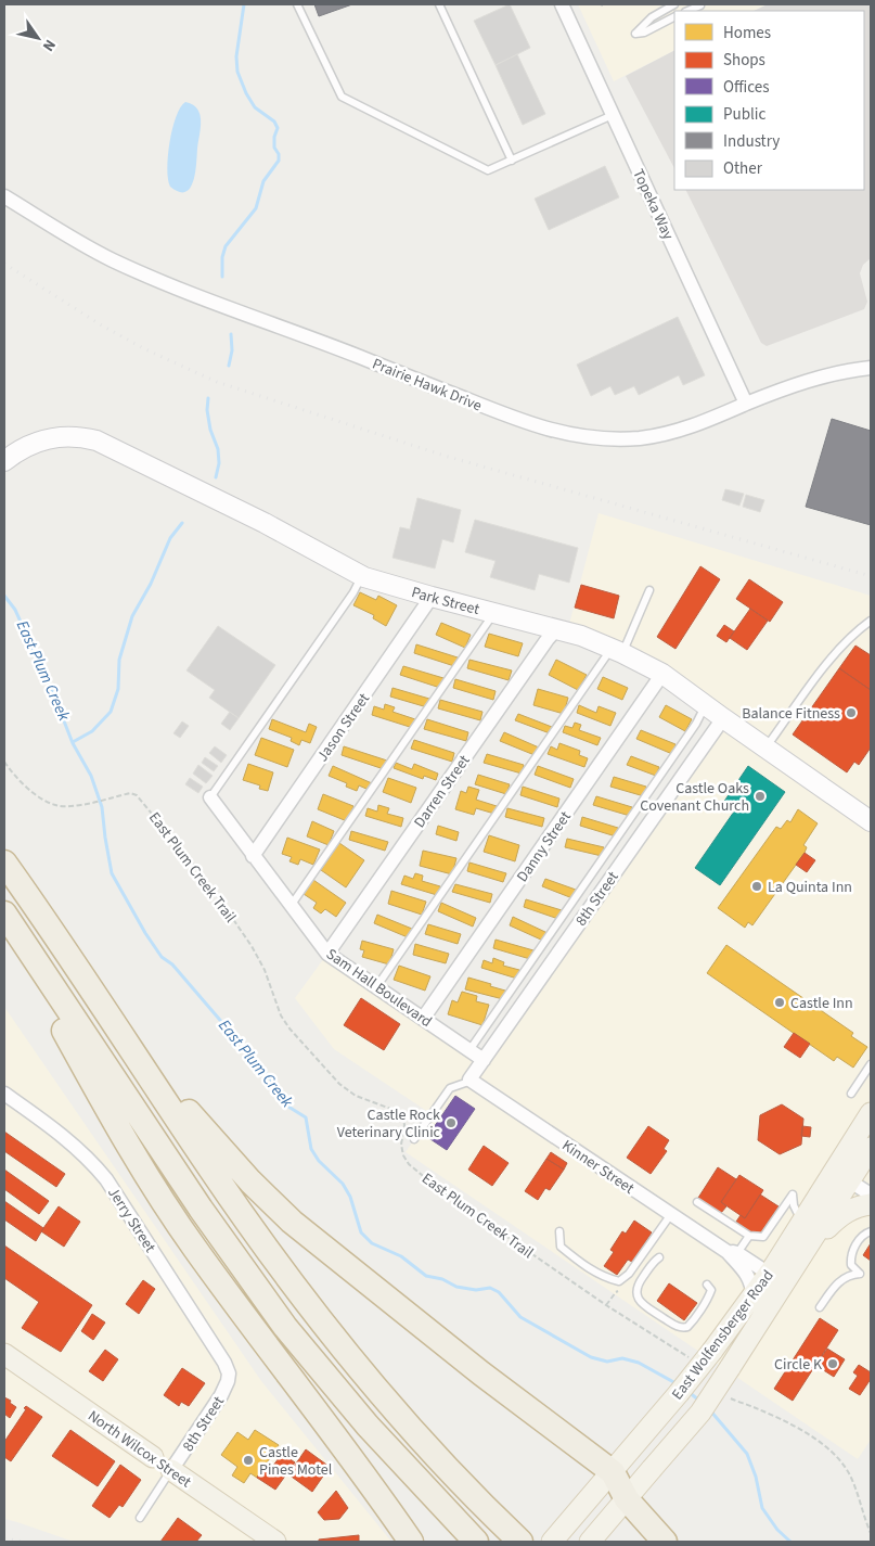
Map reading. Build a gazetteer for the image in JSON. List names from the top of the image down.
{
  "streets": {
    "main road": ["East Wolfensberger Road", "North Wilcox Street"],
    "street": [
      "Topeka Way",
      "Prairie Hawk Drive",
      "Park Street",
      "Jason Street",
      "Darren Street",
      "Danny Street",
      "8th Street",
      "Sam Hall Boulevard",
      "Kinner Street",
      "Jerry Street"
    ],
    "path": ["East Plum Creek Trail"]
  },
  "crossings": [
    ["Topeka Way", "Prairie Hawk Drive"],
    ["Park Street", "Jason Street"],
    ["Park Street", "Darren Street"],
    ["Park Street", "Danny Street"],
    ["Park Street", "8th Street"],
    ["Jason Street", "Sam Hall Boulevard"],
    ["Darren Street", "Sam Hall Boulevard"],
    ["Danny Street", "Sam Hall Boulevard"],
    ["8th Street", "Sam Hall Boulevard"],
    ["8th Street", "Kinner Street"],
    ["8th Street", "Jerry Street"],
    ["8th Street", "North Wilcox Street"],
    ["Kinner Street", "East Wolfensberger Road"]
  ],
  "water": ["East Plum Creek"],
  "places": [
    "Balance Fitness",
    "Castle Oaks Covenant Church",
    "La Quinta Inn",
    "Castle Inn",
    "Castle Rock Veterinary Clinic",
    "Circle K",
    "Castle Pines Motel"
  ],
  "legend": [
    "Homes",
    "Shops",
    "Offices",
    "Public",
    "Industry",
    "Other"
  ],
  "north": "bottom right"
}
